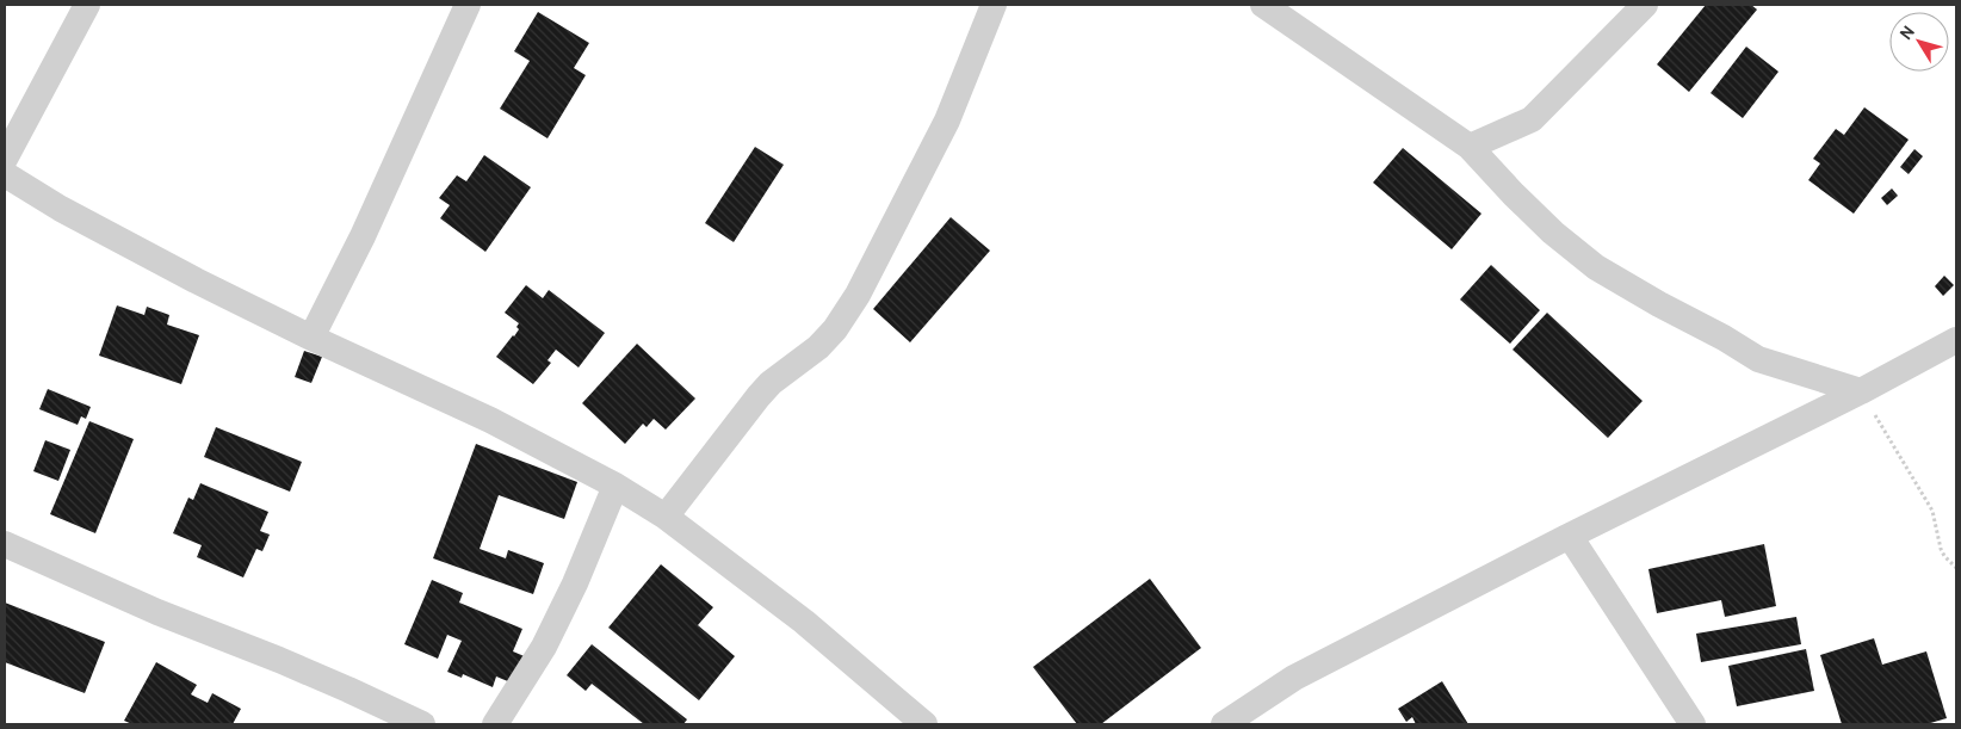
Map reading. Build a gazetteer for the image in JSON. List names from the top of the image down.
{
  "north": "top left"
}
